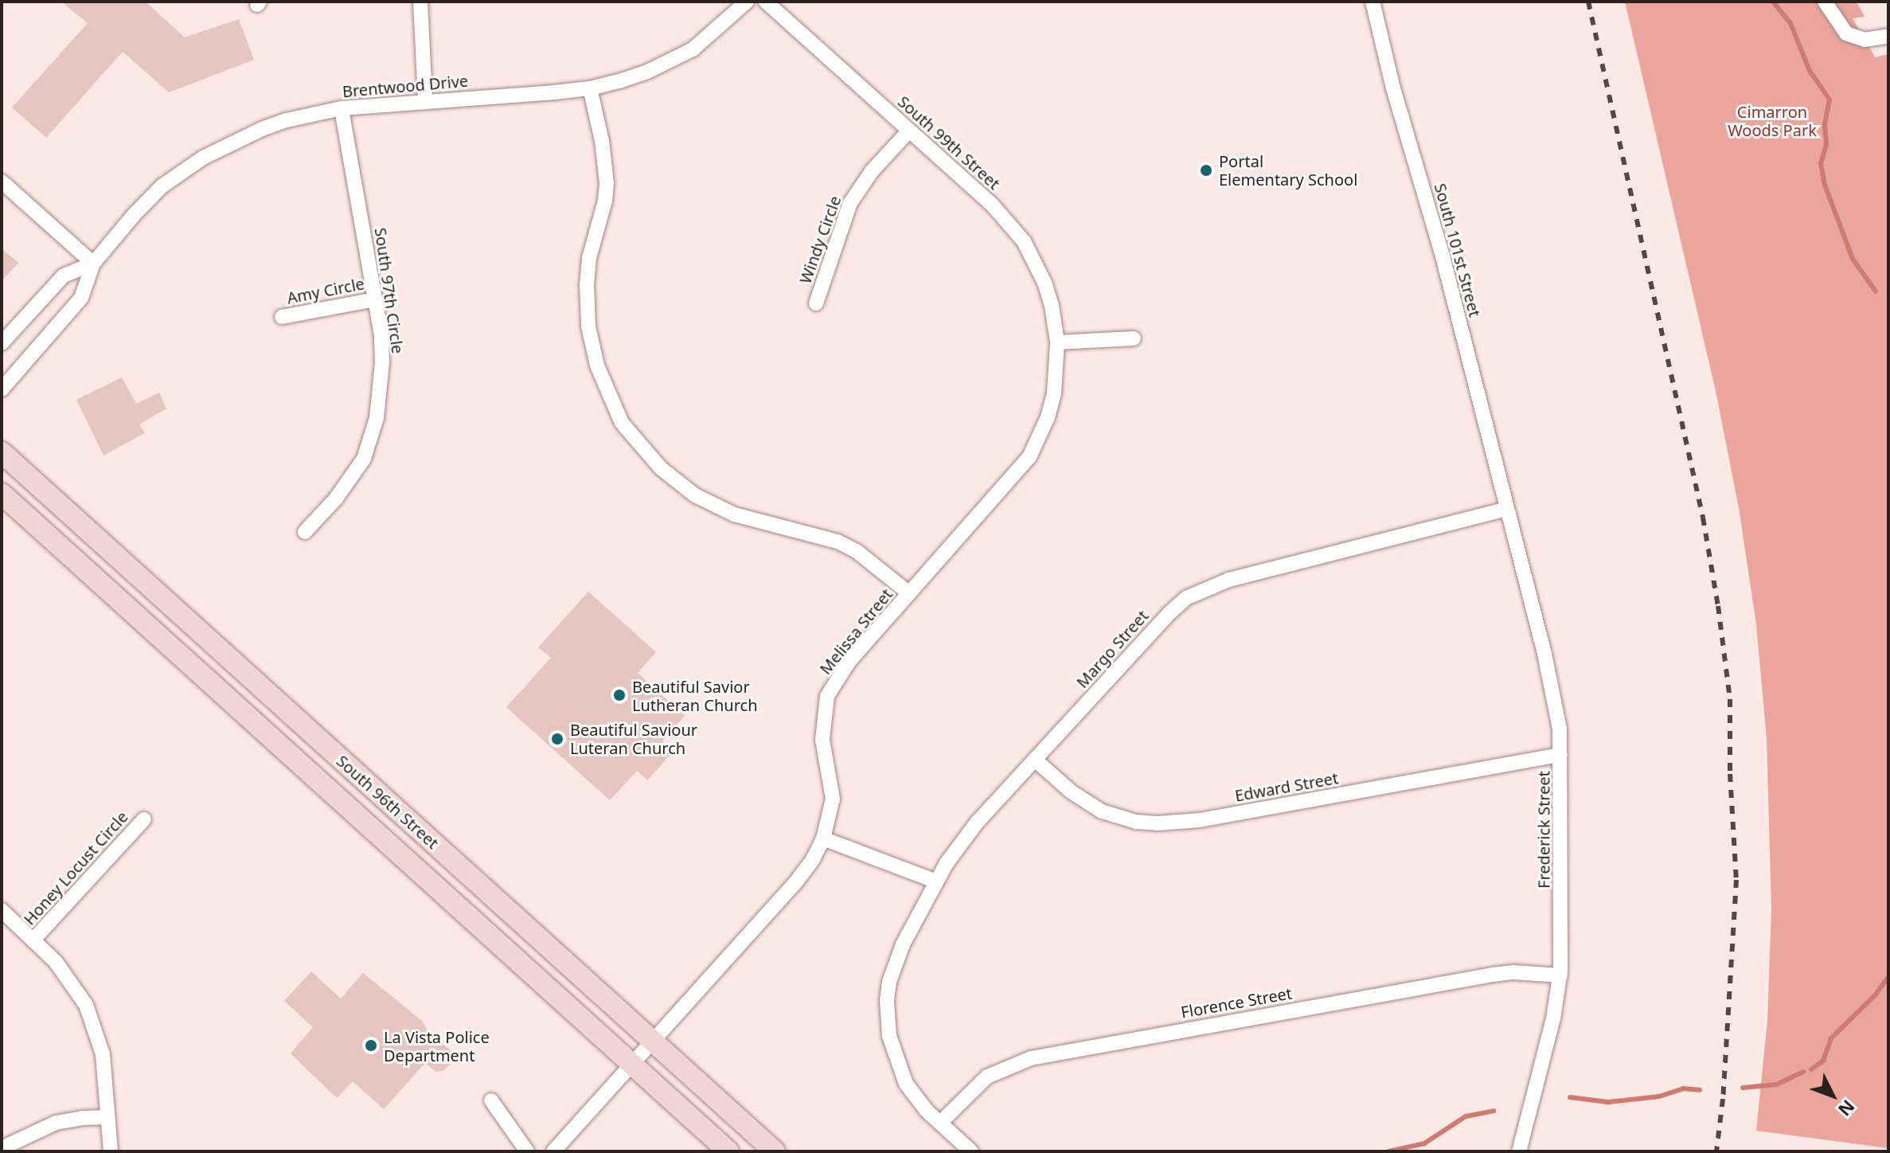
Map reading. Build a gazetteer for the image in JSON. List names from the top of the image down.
{
  "streets": {
    "main road": ["South 96th Street"],
    "street": [
      "Brentwood Drive",
      "South 99th Street",
      "Windy Circle",
      "South 101st Street",
      "Amy Circle",
      "South 97th Circle",
      "Melissa Street",
      "Margo Street",
      "Edward Street",
      "Frederick Street",
      "Honey Locust Circle",
      "Florence Street"
    ]
  },
  "crossings": [
    ["Brentwood Drive", "South 97th Circle"],
    ["South 99th Street", "Windy Circle"],
    ["South 99th Street", "Melissa Street"],
    ["South 101st Street", "Margo Street"],
    ["South 101st Street", "Frederick Street"],
    ["Amy Circle", "South 97th Circle"],
    ["Melissa Street", "South 96th Street"],
    ["Margo Street", "Edward Street"],
    ["Margo Street", "Frederick Street"],
    ["Margo Street", "Florence Street"],
    ["Edward Street", "Frederick Street"],
    ["Frederick Street", "Florence Street"]
  ],
  "parks": ["Cimarron Woods Park"],
  "places": [
    "Portal Elementary School",
    "Beautiful Savior Lutheran Church",
    "Beautiful Saviour Luteran Church",
    "La Vista Police Department"
  ],
  "north": "bottom right"
}
